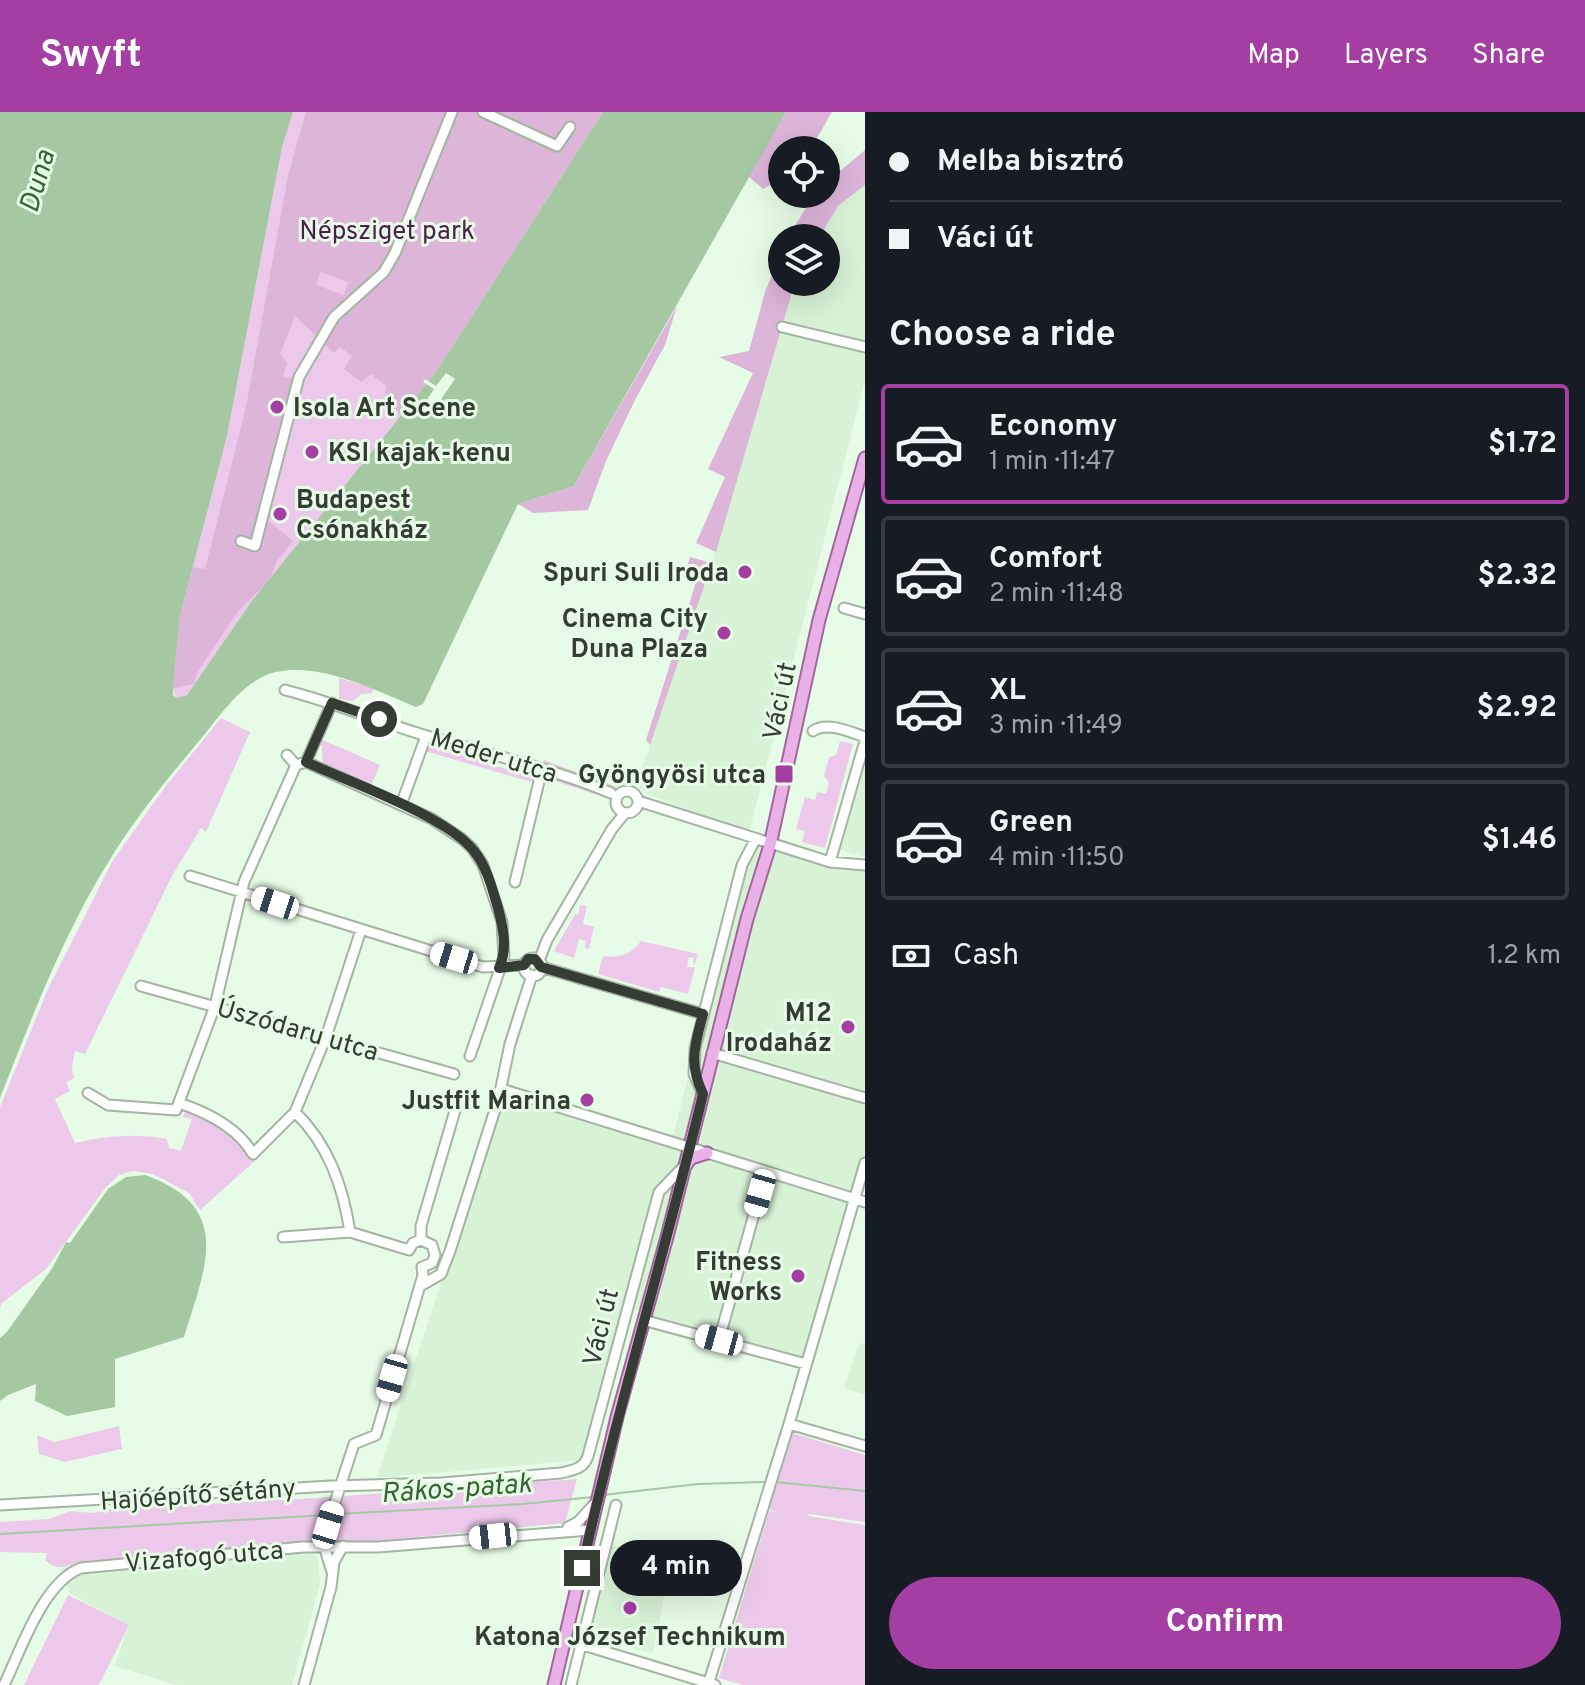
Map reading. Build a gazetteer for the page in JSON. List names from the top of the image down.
{
  "streets": {
    "main road": ["Váci út"],
    "street": [
      "Meder utca",
      "Úszódaru utca",
      "Hajóépítő sétány",
      "Vizafogó utca"
    ]
  },
  "crossings": [
    ["Váci út", "Hajóépítő sétány"],
    ["Váci út", "Vizafogó utca"]
  ],
  "water": ["Duna", "Rákos-patak"],
  "parks": ["Népsziget park"],
  "places": {
    "other": [
      "Isola Art Scene",
      "KSI kajak-kenu",
      "Budapest Csónakház",
      "Spuri Suli Iroda",
      "Cinema City Duna Plaza",
      "M12 Irodaház",
      "Justfit Marina",
      "Fitness Works",
      "Katona József Technikum"
    ],
    "transit": ["Gyöngyösi utca"]
  },
  "page": {
    "header": "Swyft",
    "nav": ["Map", "Layers", "Share"],
    "banner": ["Melba bisztró", "Váci út"],
    "heading": "Choose a ride",
    "list": [
      {
        "name": "Economy",
        "note": "1 min · 11:47",
        "value": "$1.72"
      },
      {
        "name": "Comfort",
        "note": "2 min · 11:48",
        "value": "$2.32"
      },
      {
        "name": "XL",
        "note": "3 min · 11:49",
        "value": "$2.92"
      },
      {
        "name": "Green",
        "note": "4 min · 11:50",
        "value": "$1.46"
      }
    ],
    "pay": ["Cash", "1.2 km"],
    "bubble": "4 min",
    "buttons": "Confirm"
  }
}
